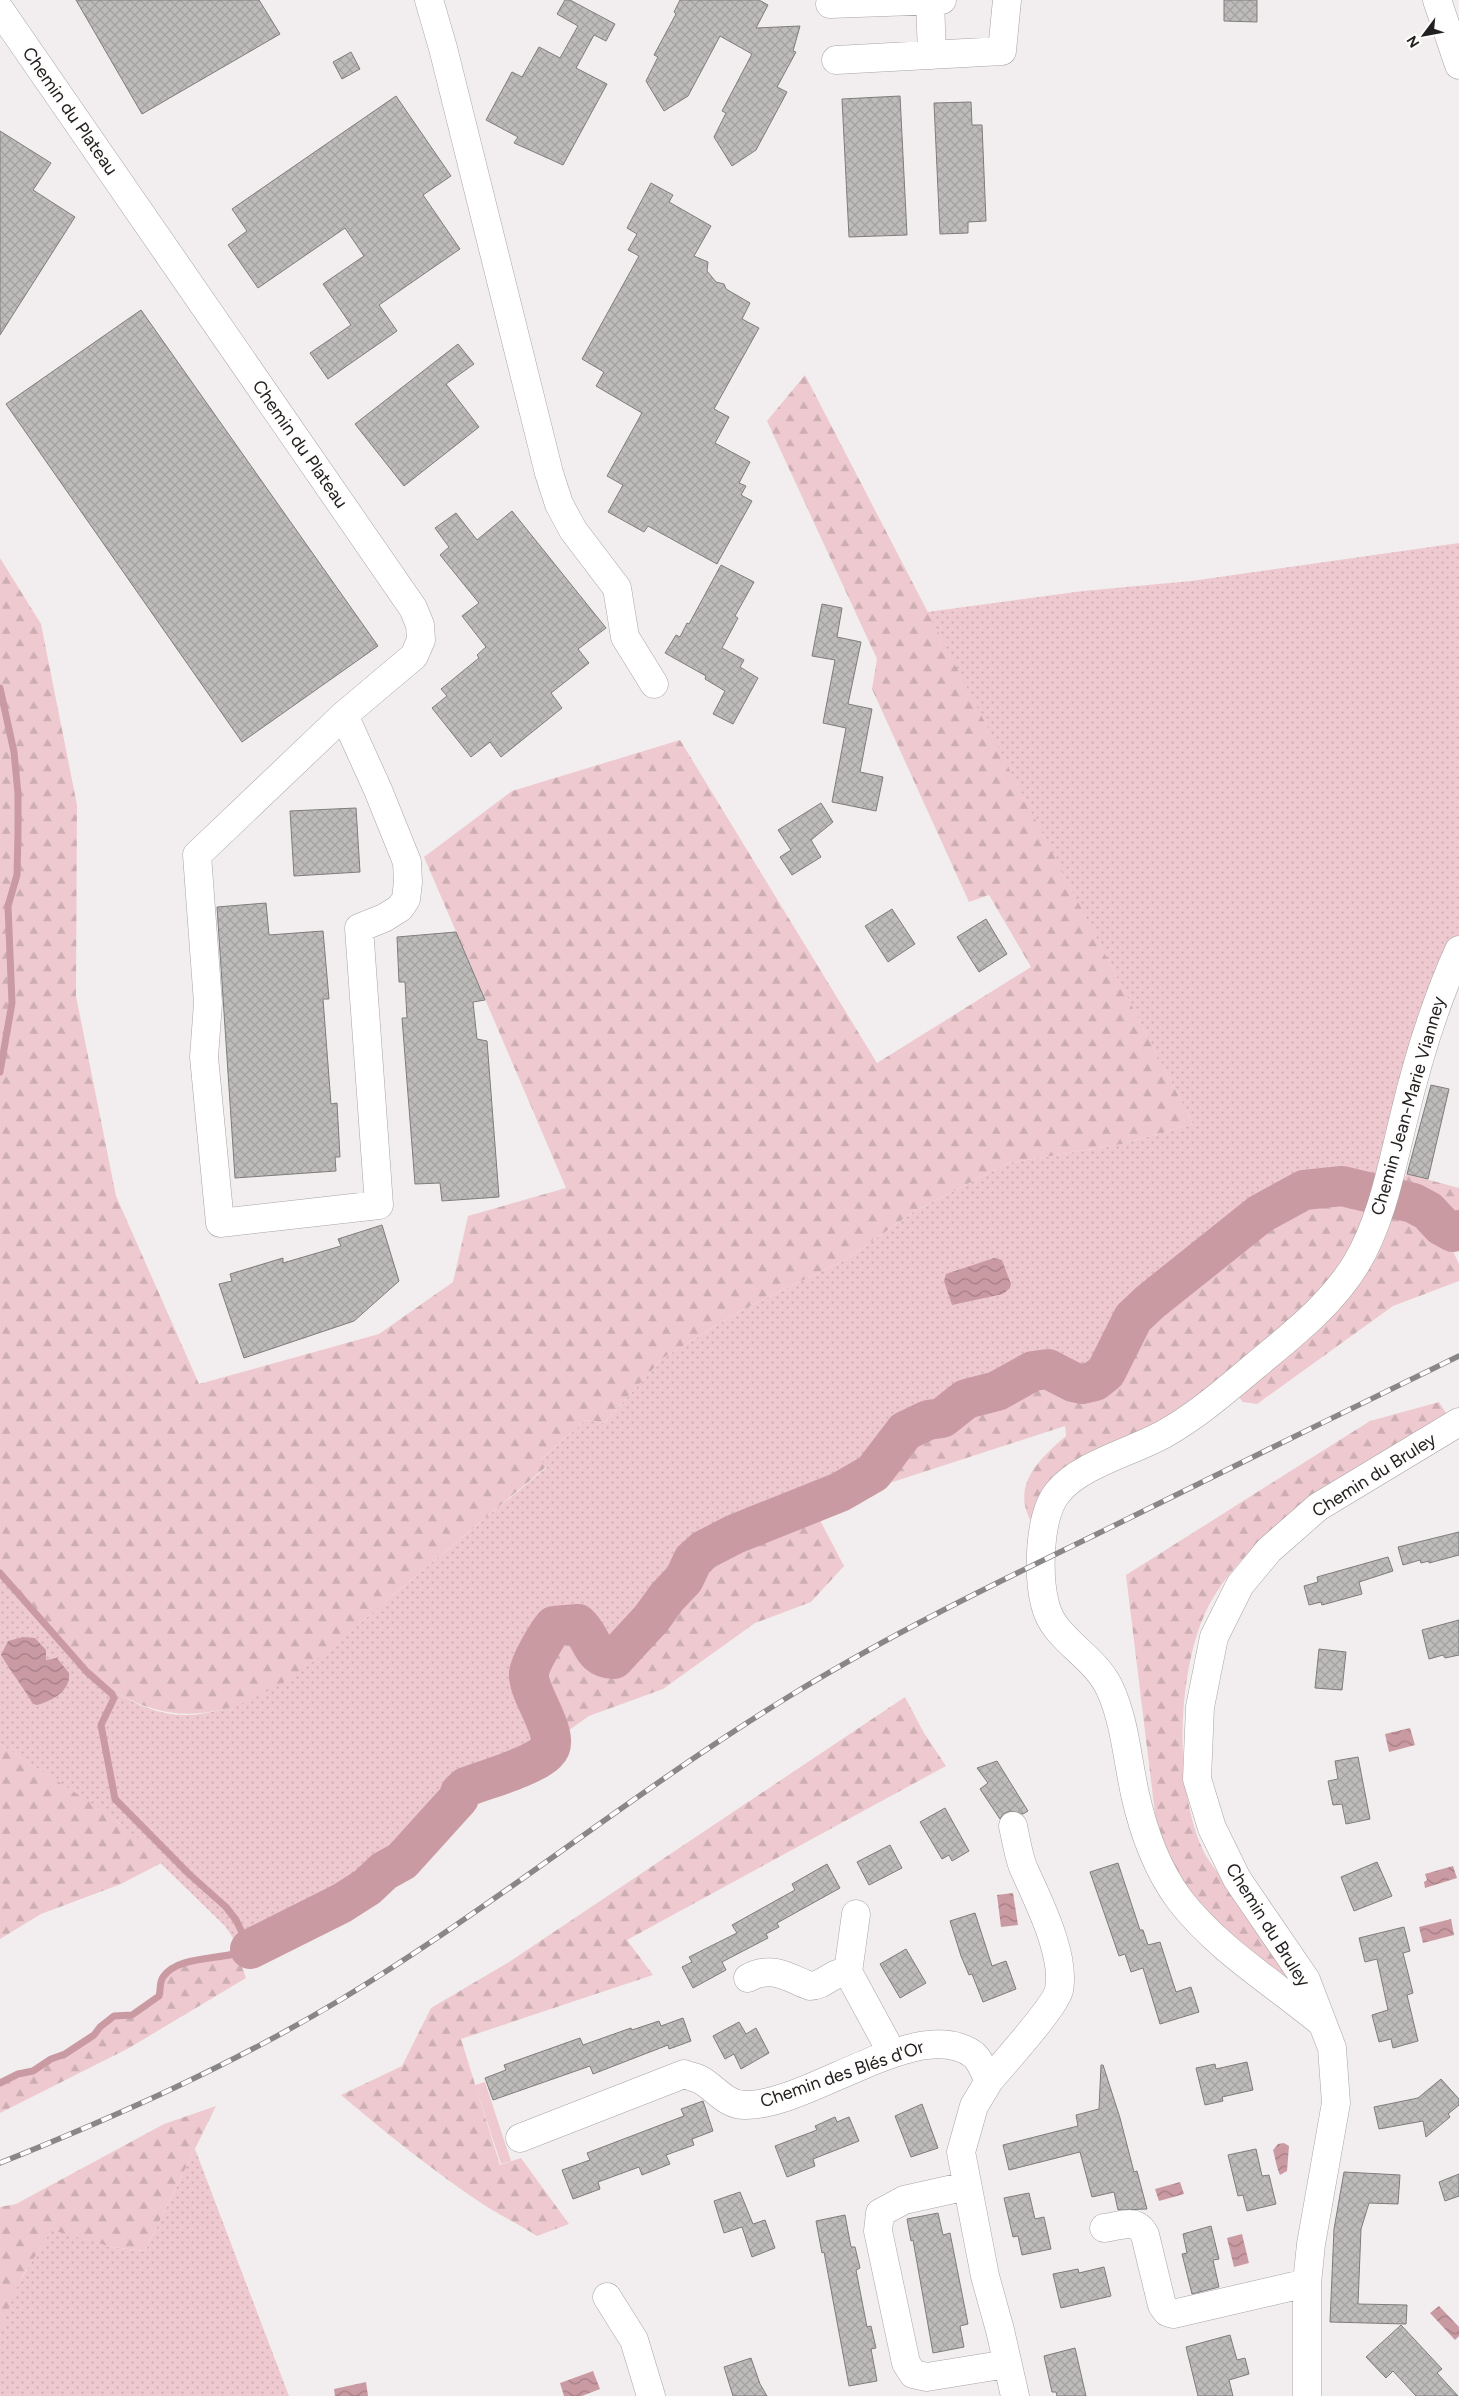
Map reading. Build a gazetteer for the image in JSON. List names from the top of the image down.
{
  "streets": {
    "street": [
      "Chemin du Plateau",
      "Chemin Jean-Marie Vianney",
      "Chemin du Bruley",
      "Chemin des Blés d'Or"
    ]
  },
  "crossings": [
    ["Chemin Jean-Marie Vianney", "Chemin du Bruley"]
  ],
  "north": "bottom left"
}
